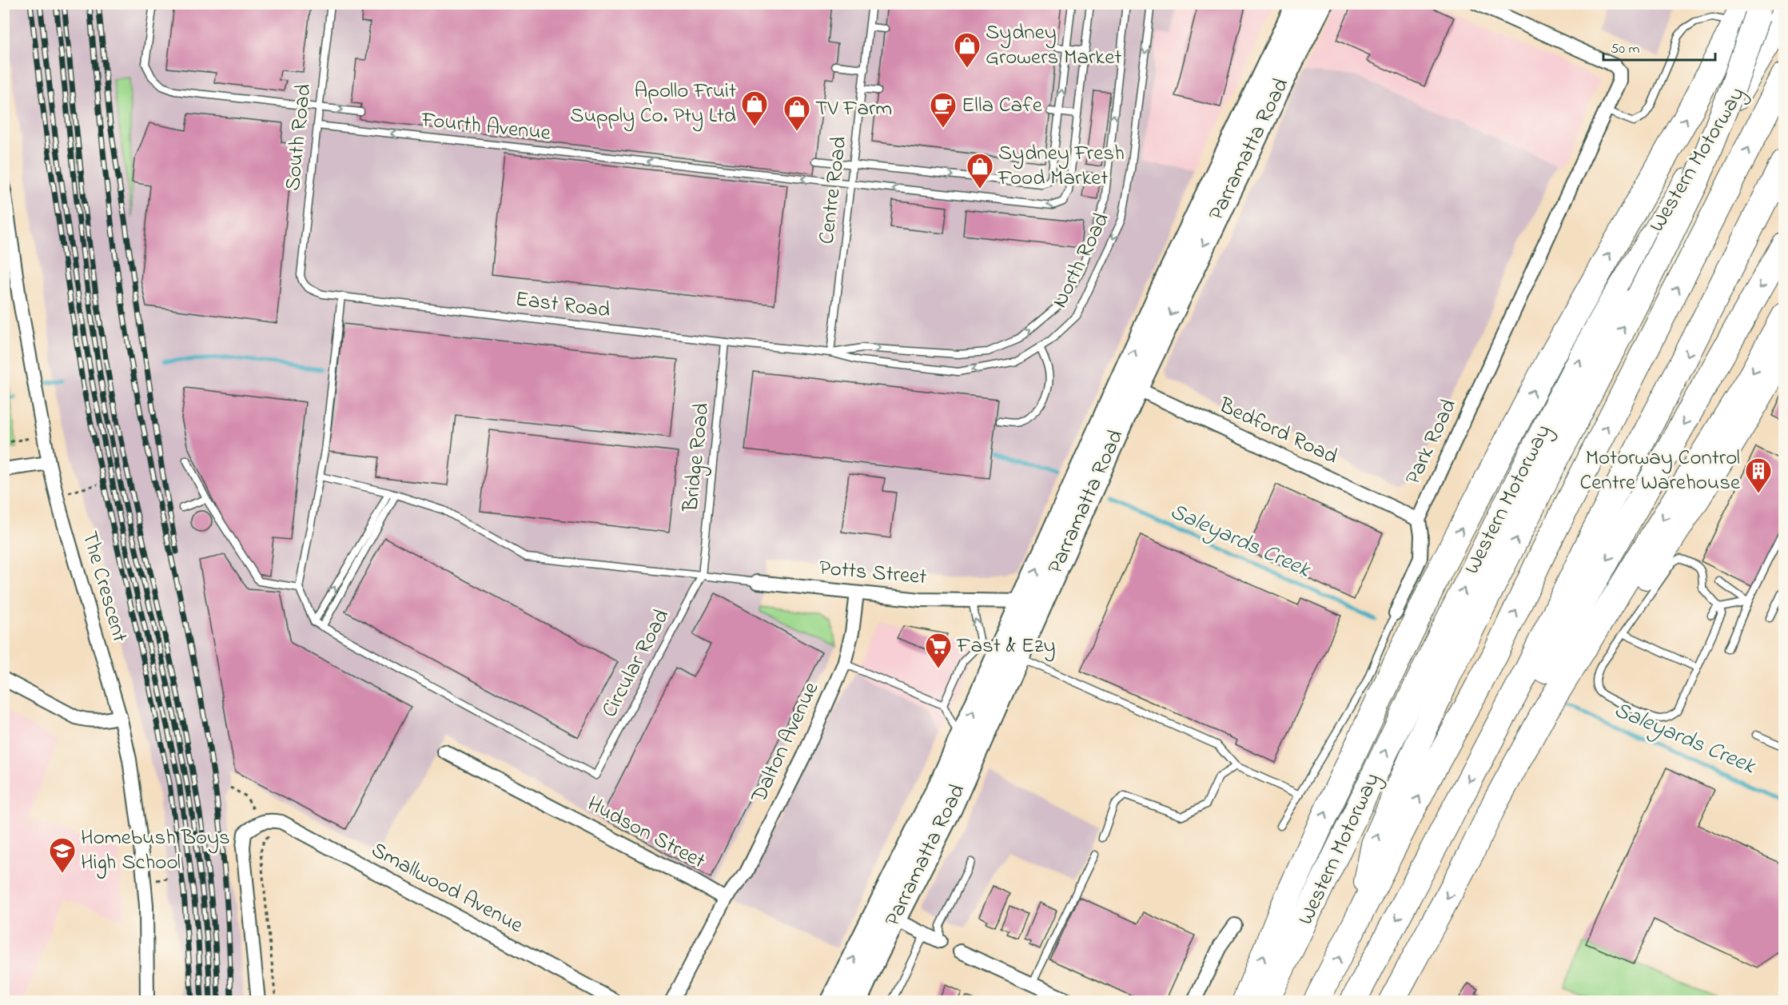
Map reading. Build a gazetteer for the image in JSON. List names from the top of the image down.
{
  "streets": {
    "highway": ["Parramatta Road", "Western Motorway"],
    "street": [
      "Bedford Road",
      "Park Road",
      "Potts Street",
      "The Crescent",
      "Dalton Avenue",
      "Hudson Street",
      "Smallwood Avenue"
    ],
    "lane": [
      "Fourth Avenue",
      "South Road",
      "Centre Road",
      "North Road",
      "East Road",
      "Bridge Road",
      "Circular Road"
    ]
  },
  "crossings": [
    ["Fourth Avenue", "South Road"],
    ["Fourth Avenue", "Centre Road"],
    ["South Road", "East Road"],
    ["Parramatta Road", "Bedford Road"],
    ["Parramatta Road", "Potts Street"],
    ["Centre Road", "North Road"],
    ["Centre Road", "East Road"],
    ["North Road", "East Road"],
    ["East Road", "Bridge Road"],
    ["Bedford Road", "Park Road"],
    ["Bridge Road", "Potts Street"],
    ["Bridge Road", "Circular Road"],
    ["Potts Street", "Circular Road"],
    ["Potts Street", "Dalton Avenue"],
    ["Dalton Avenue", "Hudson Street"]
  ],
  "one_way": ["Fourth Avenue", "North Road"],
  "water": ["Saleyards Creek"],
  "places": {
    "shop": [
      "Sydney Growers Market",
      "Apollo Fruit Supply Co. Pty Ltd",
      "TV Farm",
      "Sydney Fresh Food Market"
    ],
    "cafe": ["Ella Cafe"],
    "building": ["Motorway Control Centre Warehouse"],
    "supermarket": ["Fast & Ezy"],
    "school or university": ["Homebush Boys High School"]
  },
  "scale_bar": "50 m"
}
